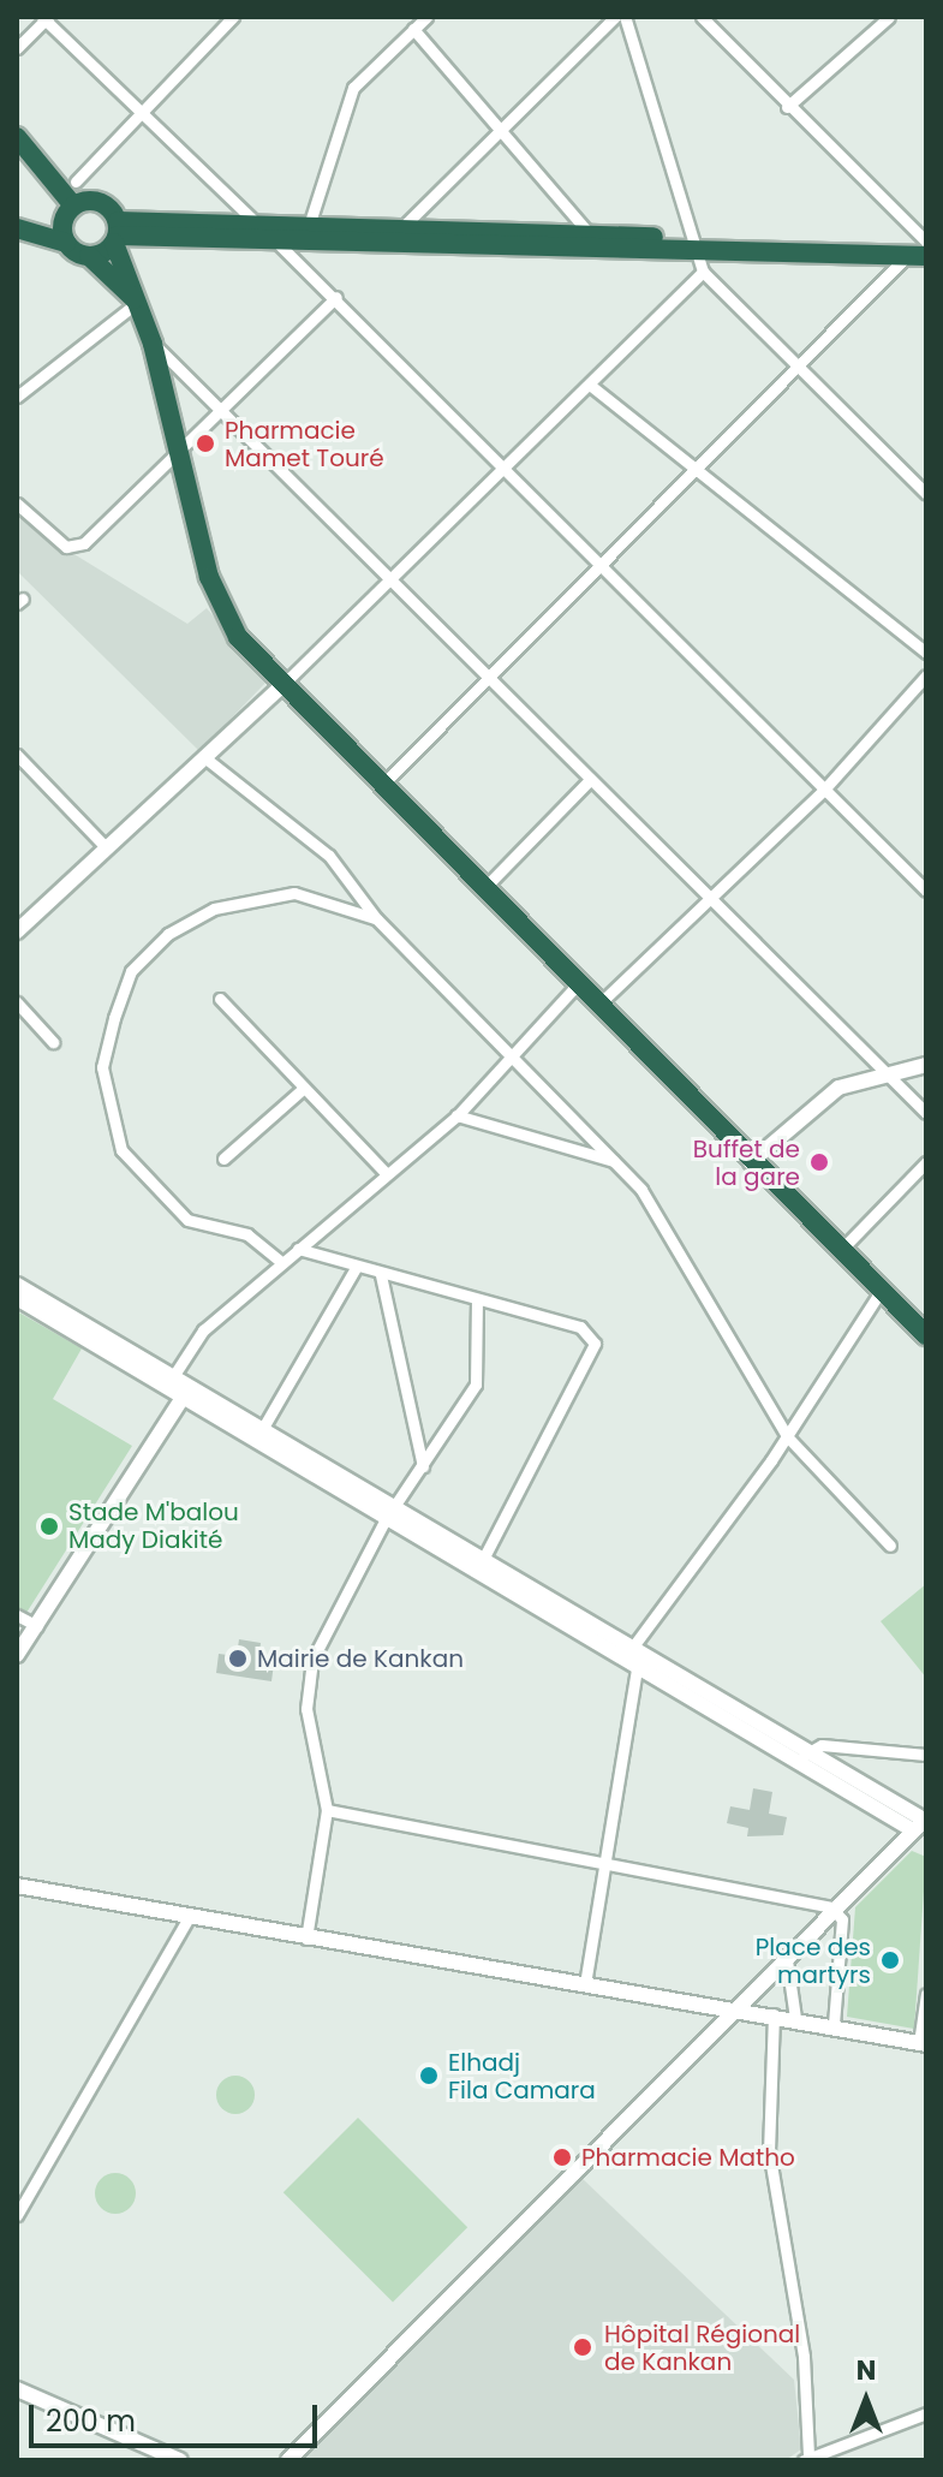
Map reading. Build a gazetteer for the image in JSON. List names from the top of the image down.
{
  "places": [
    "Pharmacie Mamet Touré",
    "Buffet de la gare",
    "Stade M'balou Mady Diakité",
    "Mairie de Kankan",
    "Place des martyrs",
    "Elhadj Fila Camara",
    "Pharmacie Matho",
    "Hôpital Régional de Kankan"
  ],
  "scale_bar": "200 m",
  "north": "top"
}
